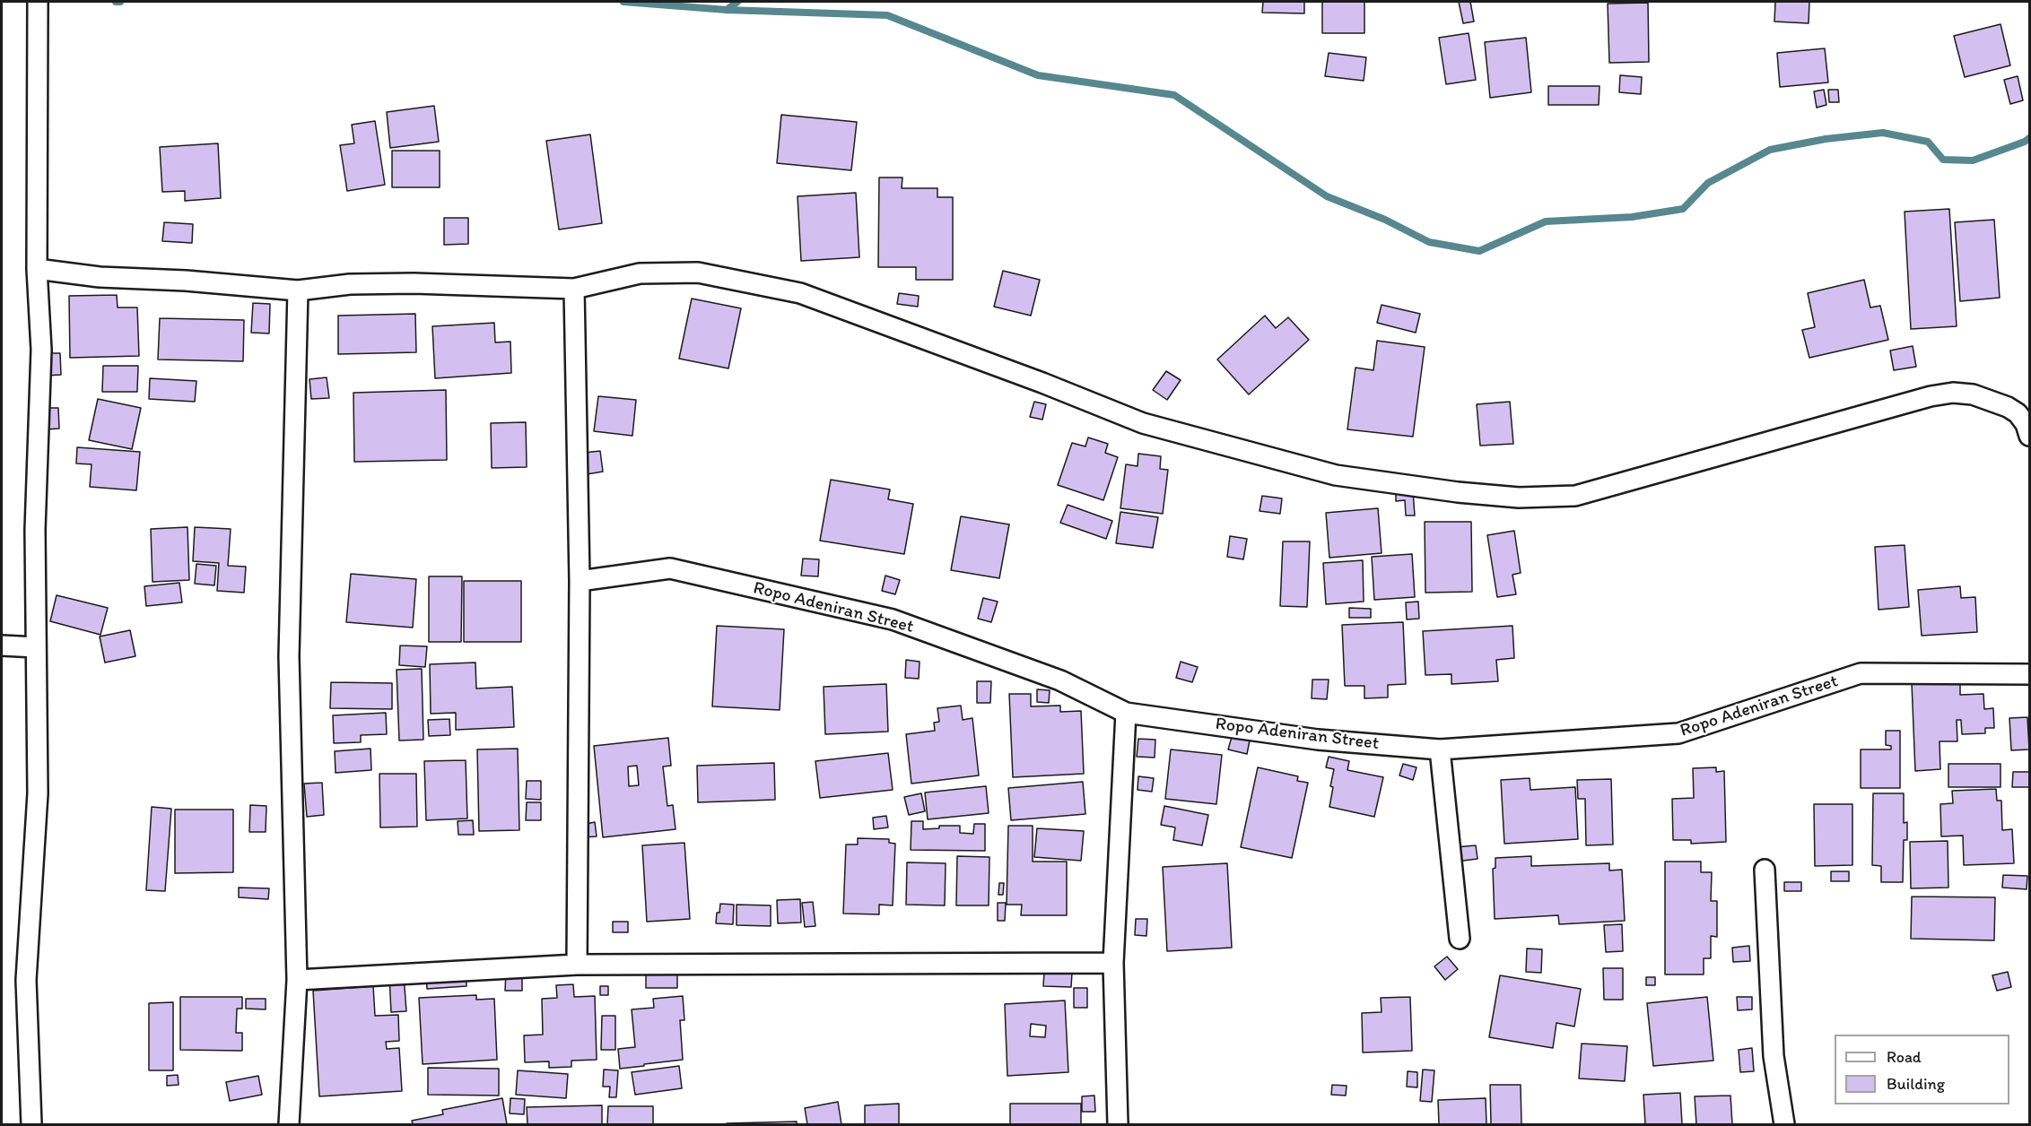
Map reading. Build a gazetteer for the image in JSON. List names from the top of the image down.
{
  "streets": {
    "street": ["Ropo Adeniran Street"]
  },
  "legend": ["Road", "Building"]
}
